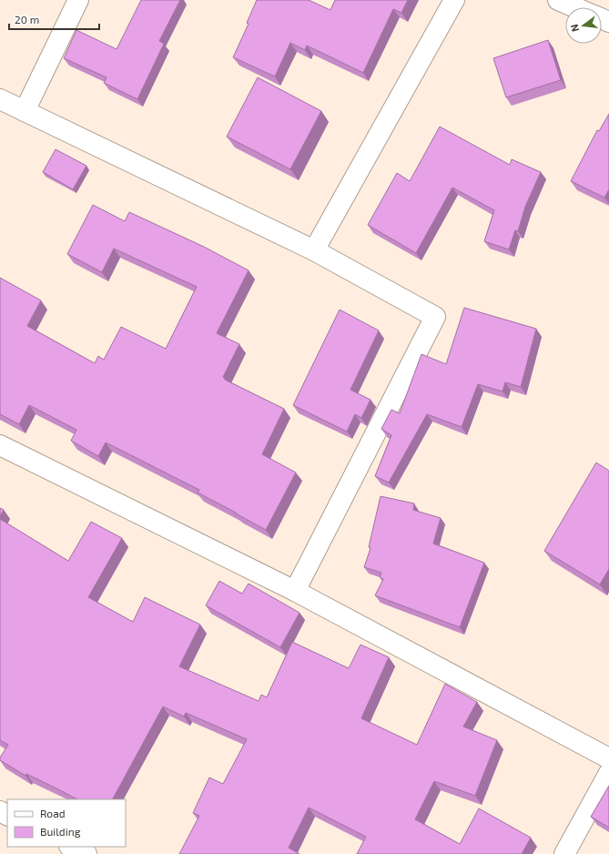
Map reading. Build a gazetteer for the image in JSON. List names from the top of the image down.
{
  "legend": ["Road", "Building"],
  "scale_bar": "20 m",
  "north": "left"
}
